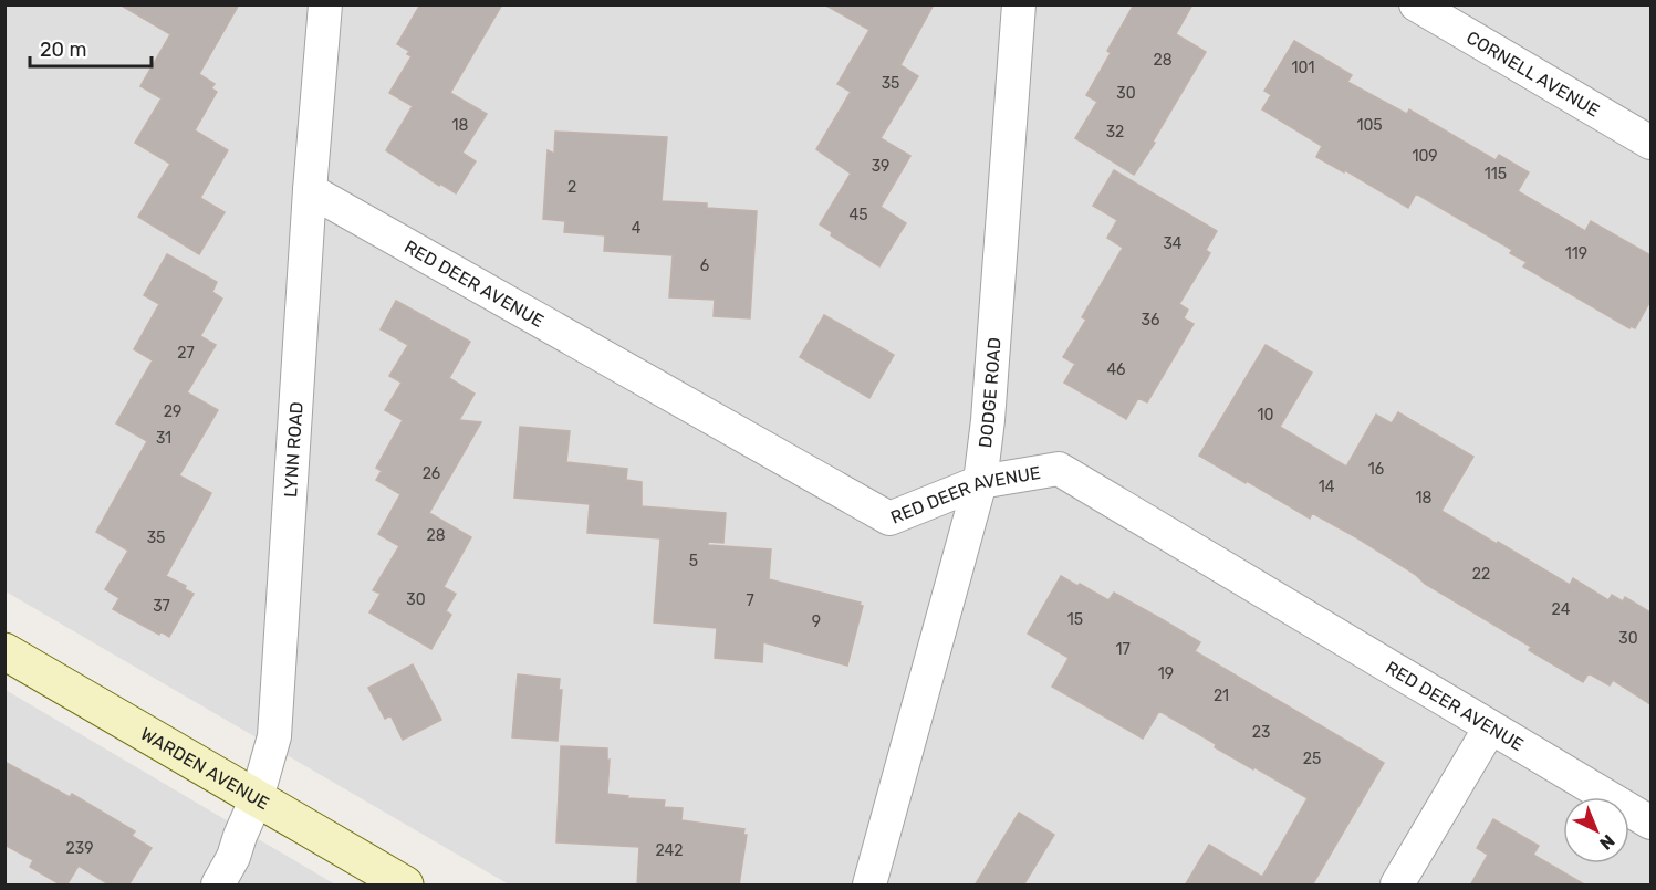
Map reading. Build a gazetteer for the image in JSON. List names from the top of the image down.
{
  "streets": {
    "main road": ["WARDEN AVENUE"],
    "street": [
      "CORNELL AVENUE",
      "RED DEER AVENUE",
      "DODGE ROAD",
      "LYNN ROAD"
    ]
  },
  "crossings": [
    ["RED DEER AVENUE", "DODGE ROAD"],
    ["RED DEER AVENUE", "LYNN ROAD"],
    ["LYNN ROAD", "WARDEN AVENUE"]
  ],
  "house_numbers": [
    "28",
    "101",
    "35",
    "30",
    "18",
    "105",
    "32",
    "109",
    "39",
    "115",
    "2",
    "45",
    "4",
    "34",
    "119",
    "6",
    "36",
    "27",
    "46",
    "29",
    "10",
    "31",
    "16",
    "26",
    "14",
    "18",
    "28",
    "35",
    "5",
    "22",
    "30",
    "7",
    "37",
    "24",
    "15",
    "9",
    "30",
    "17",
    "19",
    "21",
    "23",
    "25",
    "239",
    "242"
  ],
  "scale_bar": "20 m",
  "north": "bottom right"
}
